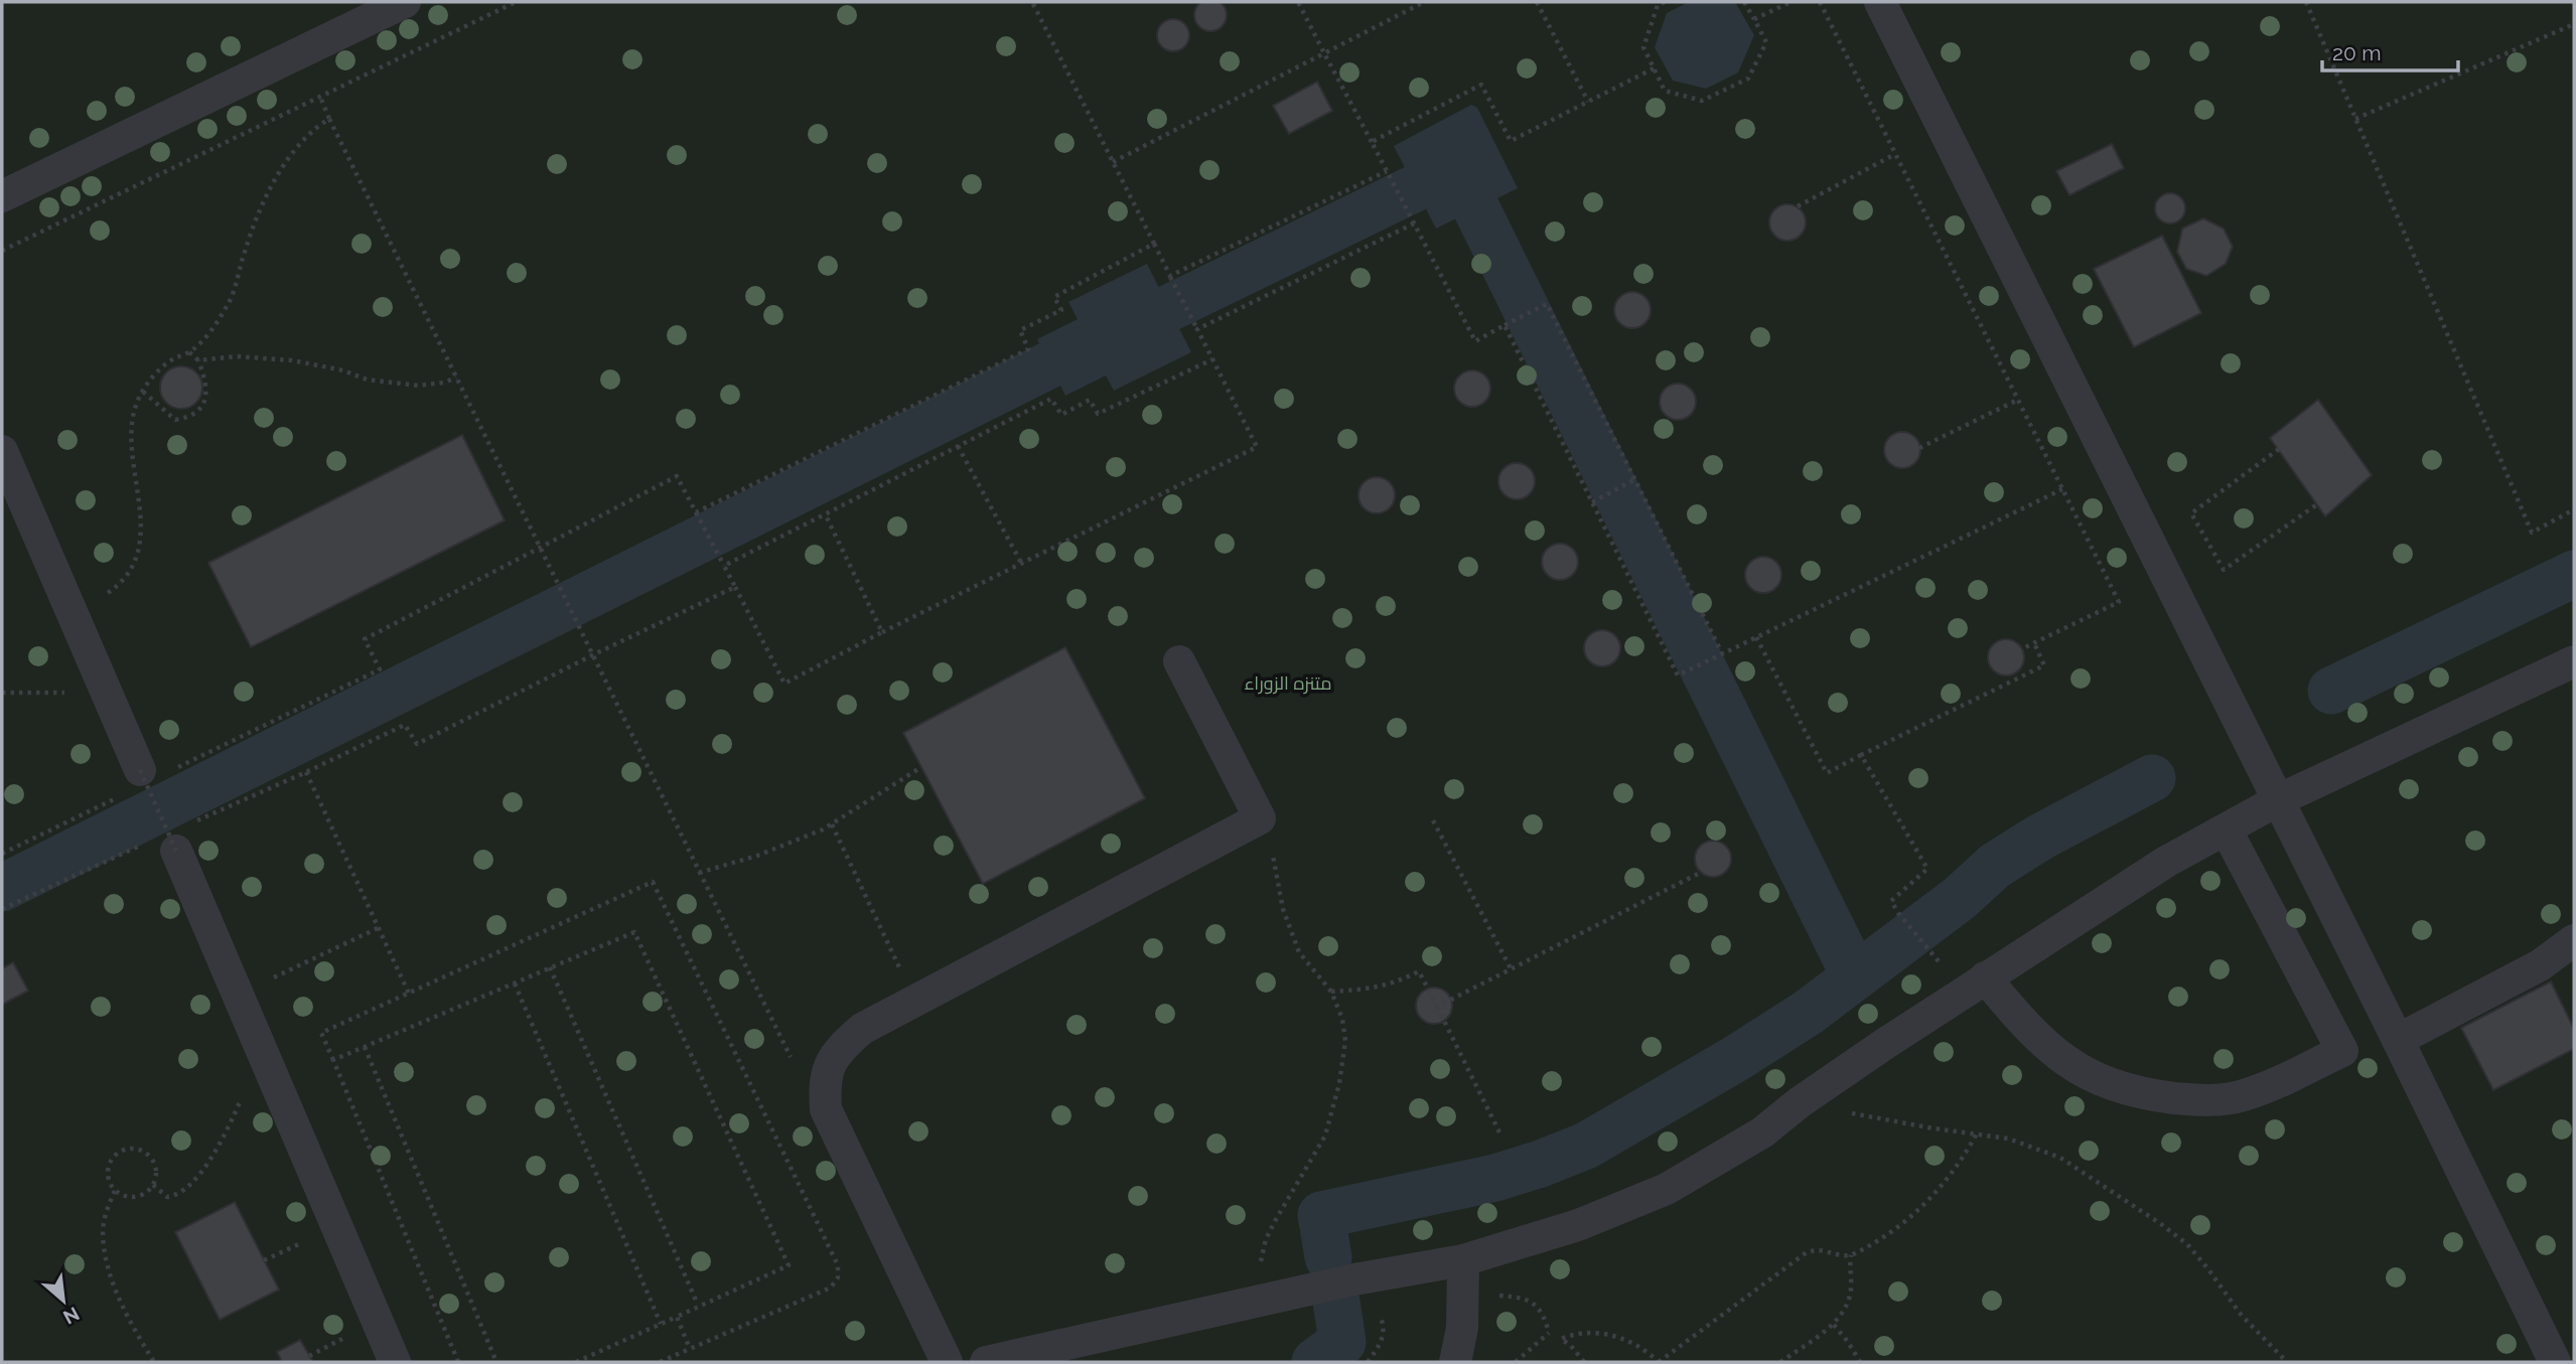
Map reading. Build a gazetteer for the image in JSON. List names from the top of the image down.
{
  "parks": ["متنزه الزوراء"],
  "scale_bar": "20 m",
  "north": "bottom right"
}
